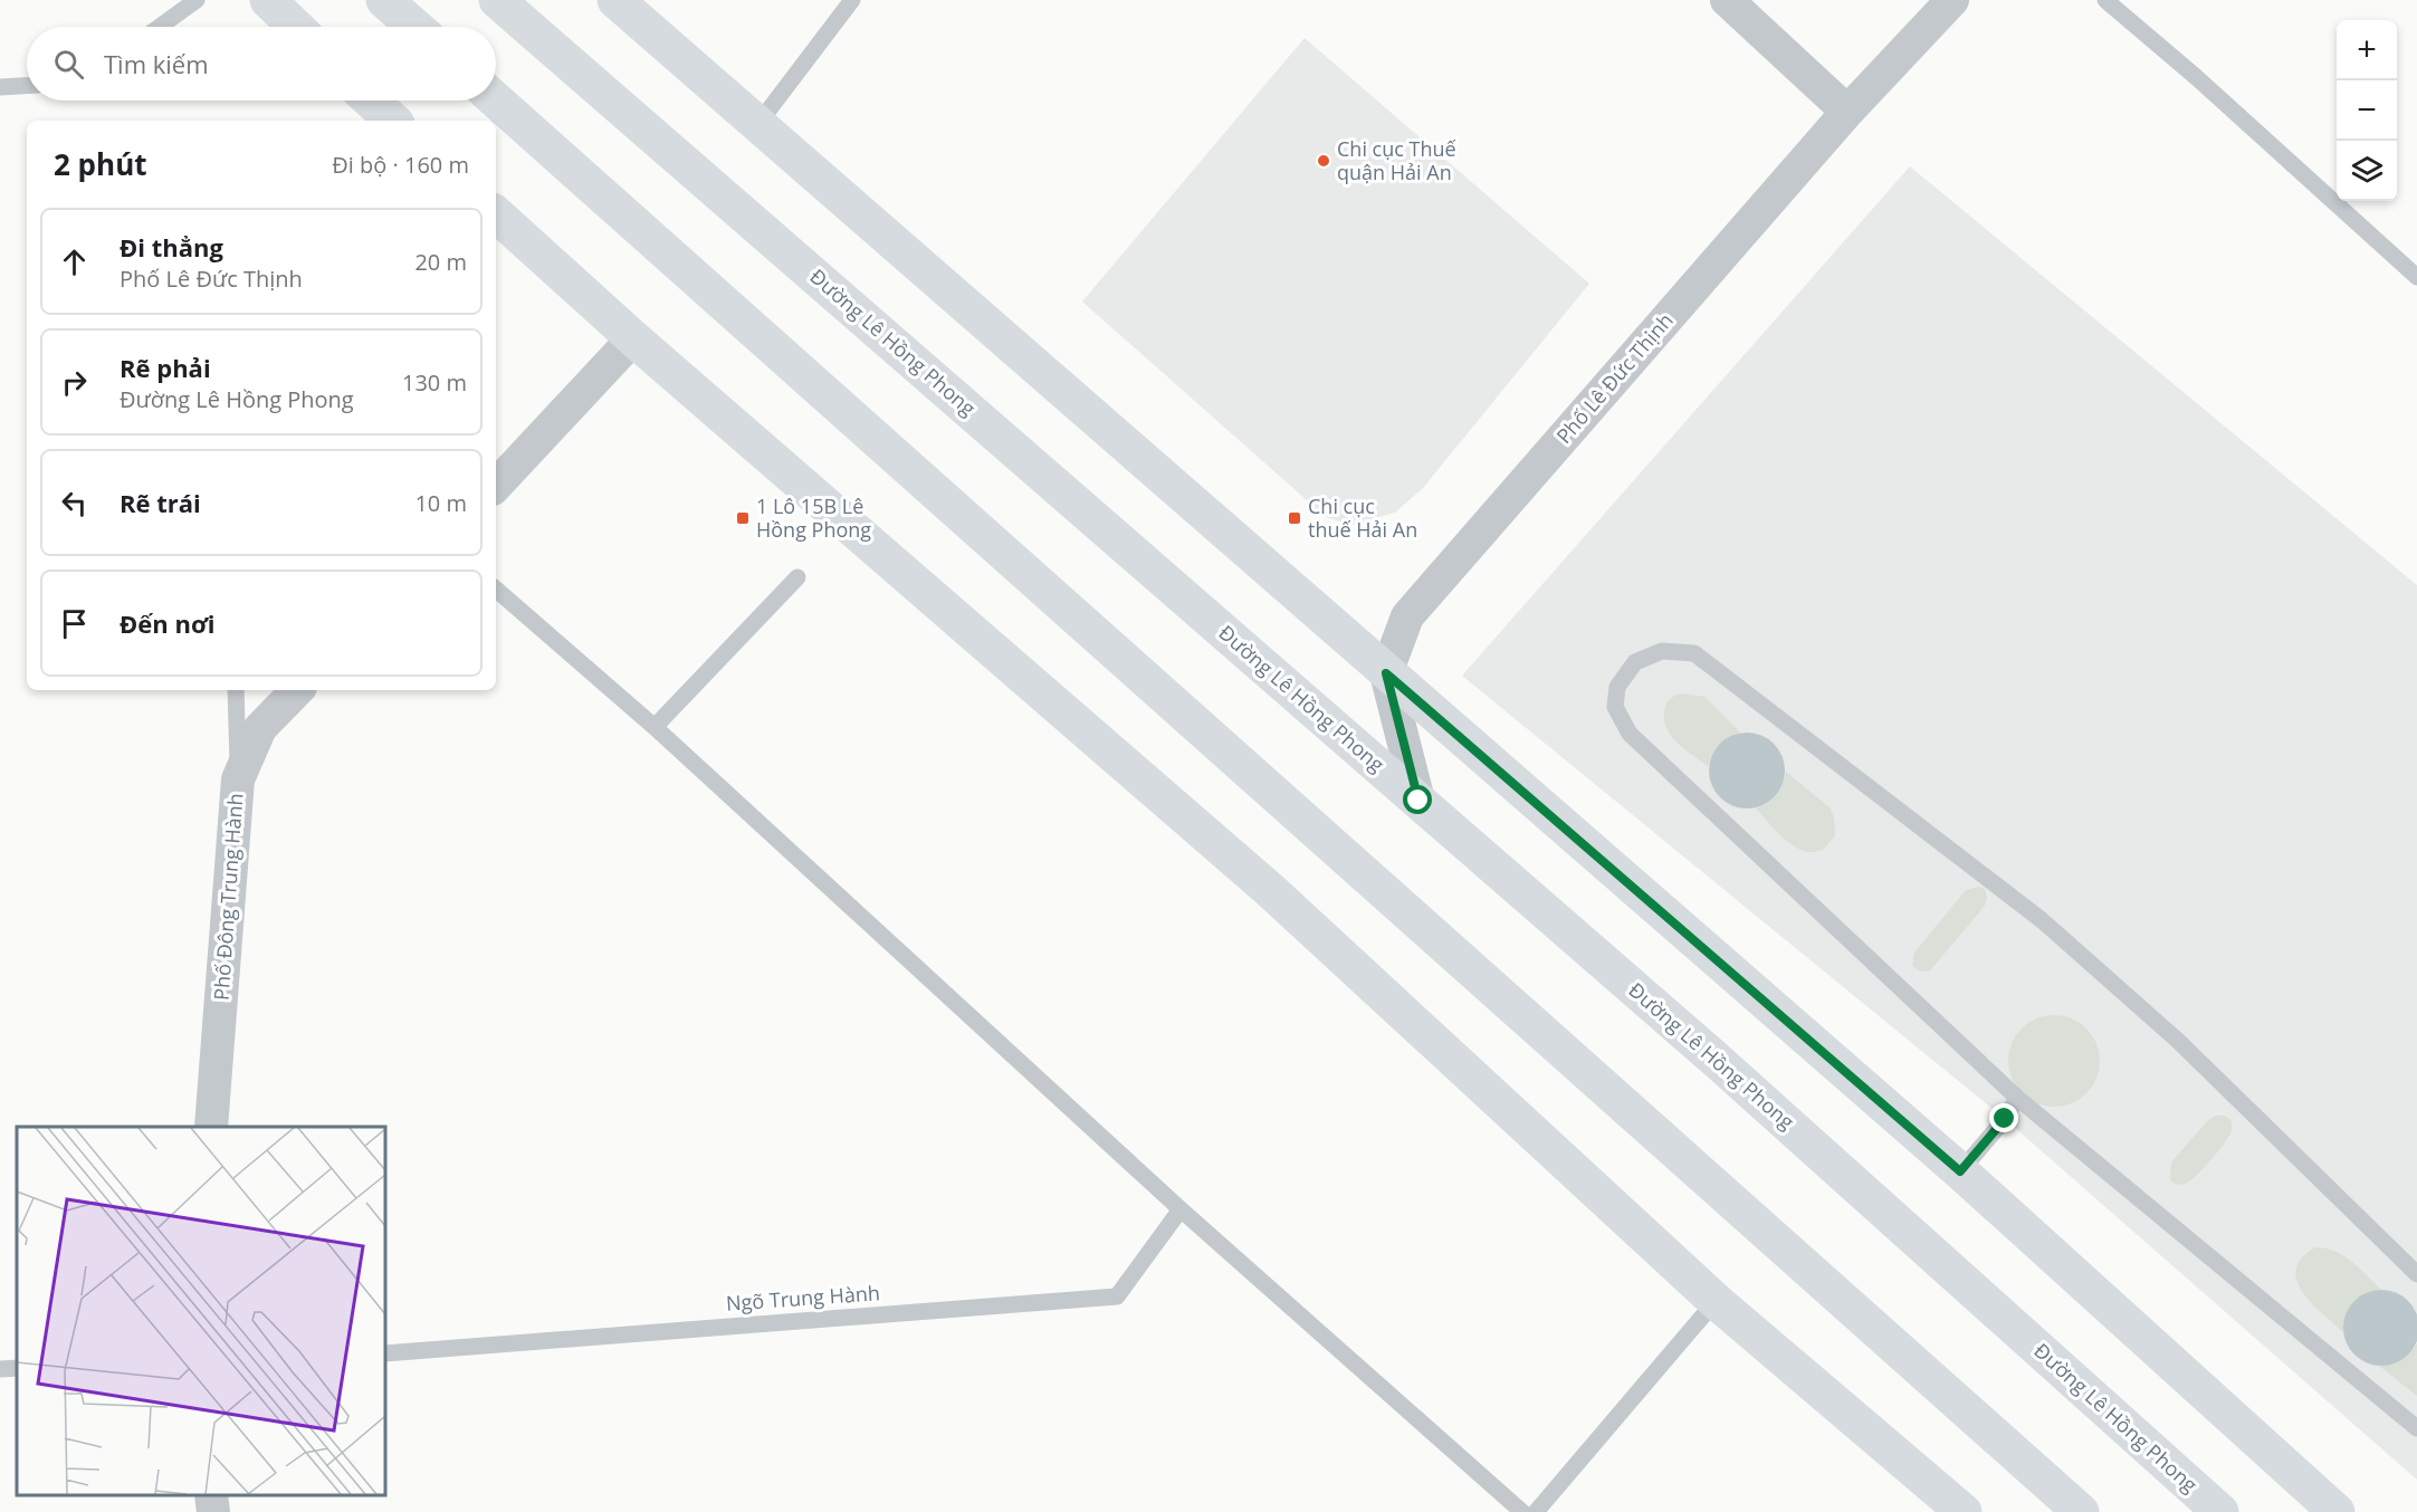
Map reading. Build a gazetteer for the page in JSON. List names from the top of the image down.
{
  "streets": {
    "main road": ["Đường Lê Hồng Phong"],
    "street": ["Phố Lê Đức Thịnh", "Phố Đông Trung Hành"],
    "lane": ["Ngõ Trung Hành"]
  },
  "places": {
    "other": ["Chi cục Thuế quận Hải An"],
    "transit": ["1 Lô 15B Lê Hồng Phong", "Chi cục thuế Hải An"]
  },
  "page": {
    "map_buttons": ["+", "−"],
    "search": "Tìm kiếm",
    "heading": ["2 phút", "Đi bộ · 160 m"],
    "list": [
      ["Đi thẳng", "Phố Lê Đức Thịnh", "20 m"],
      ["Rẽ phải", "Đường Lê Hồng Phong", "130 m"],
      ["Rẽ trái", "10 m"],
      "Đến nơi"
    ]
  }
}
